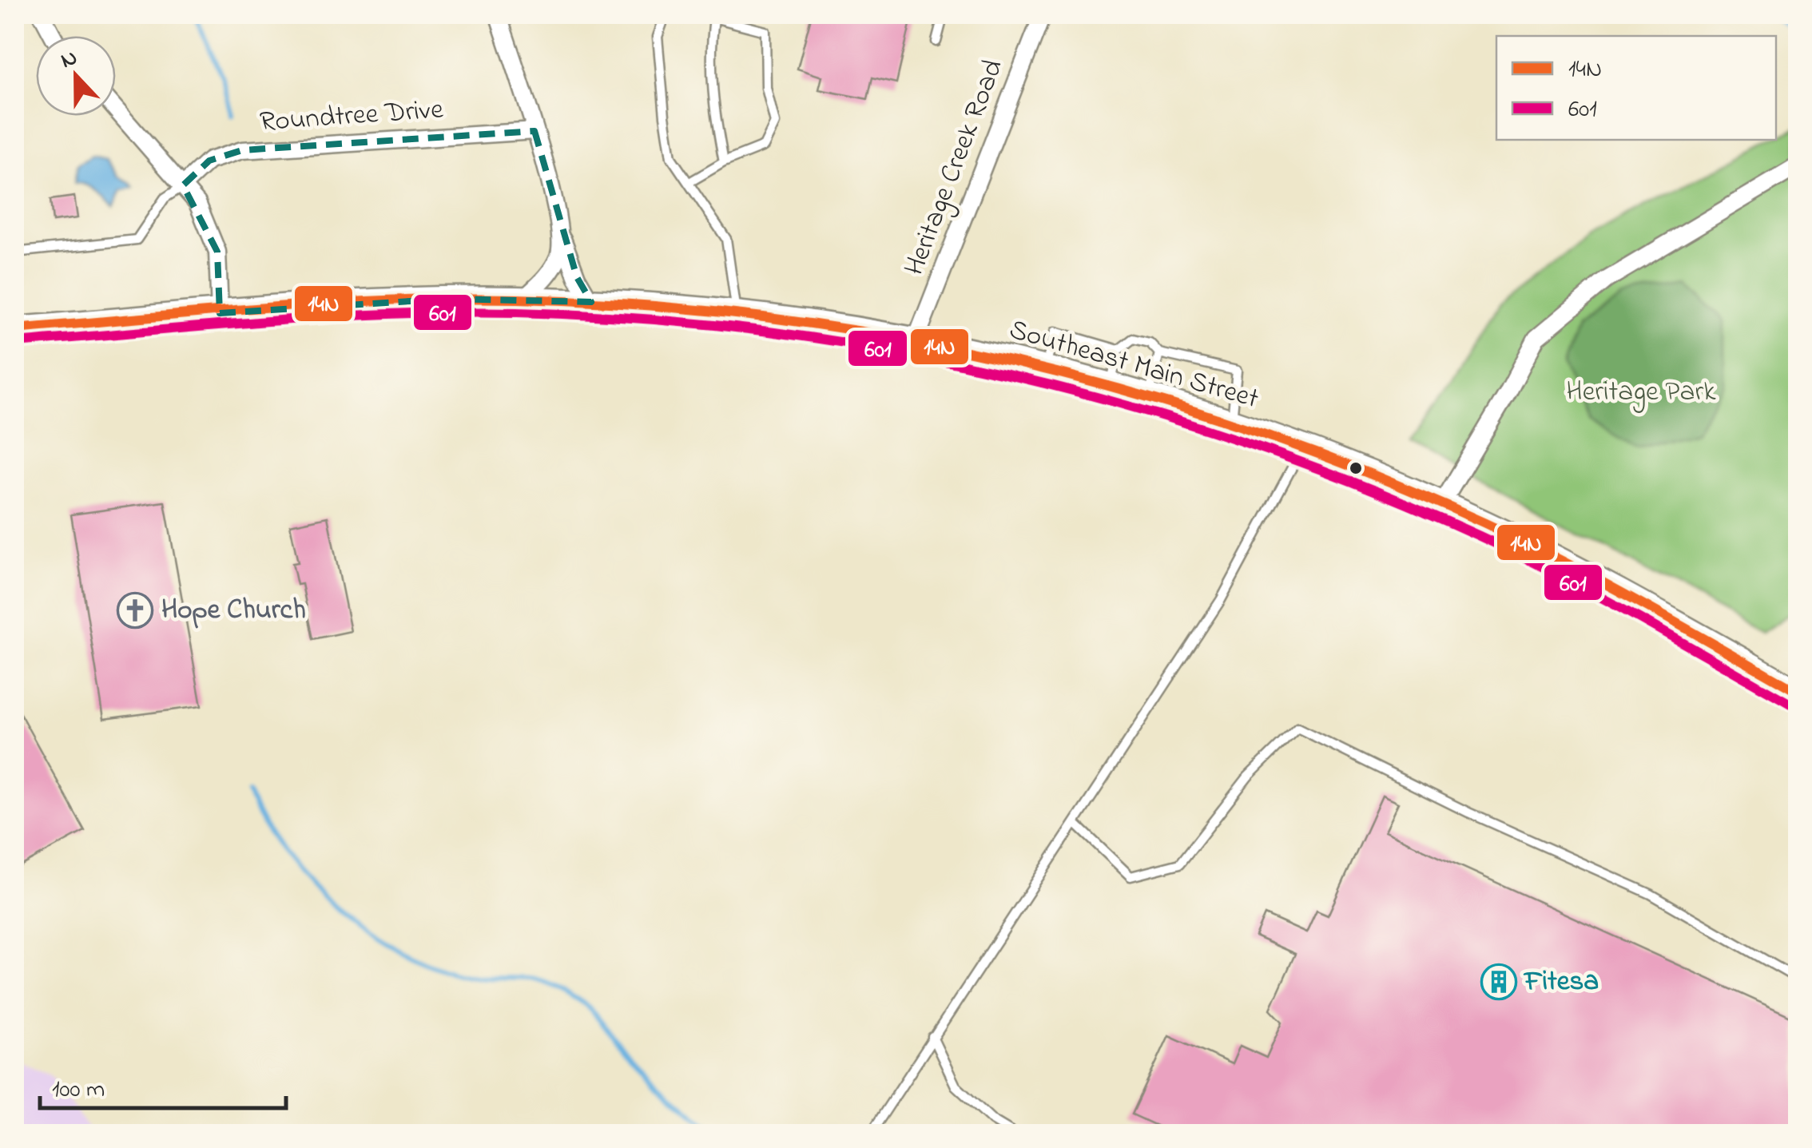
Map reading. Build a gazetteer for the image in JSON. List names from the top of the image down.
{
  "streets": {
    "main road": ["Southeast Main Street"],
    "street": ["Roundtree Drive", "Heritage Creek Road"]
  },
  "crossings": [
    ["Heritage Creek Road", "Southeast Main Street"]
  ],
  "parks": ["Heritage Park"],
  "places": {
    "church": ["Hope Church"],
    "building": ["Fitesa"]
  },
  "lines": ["transit line 14N", "transit line 601"],
  "legend": ["14N", "601"],
  "scale_bar": "100 m",
  "north": "top"
}
